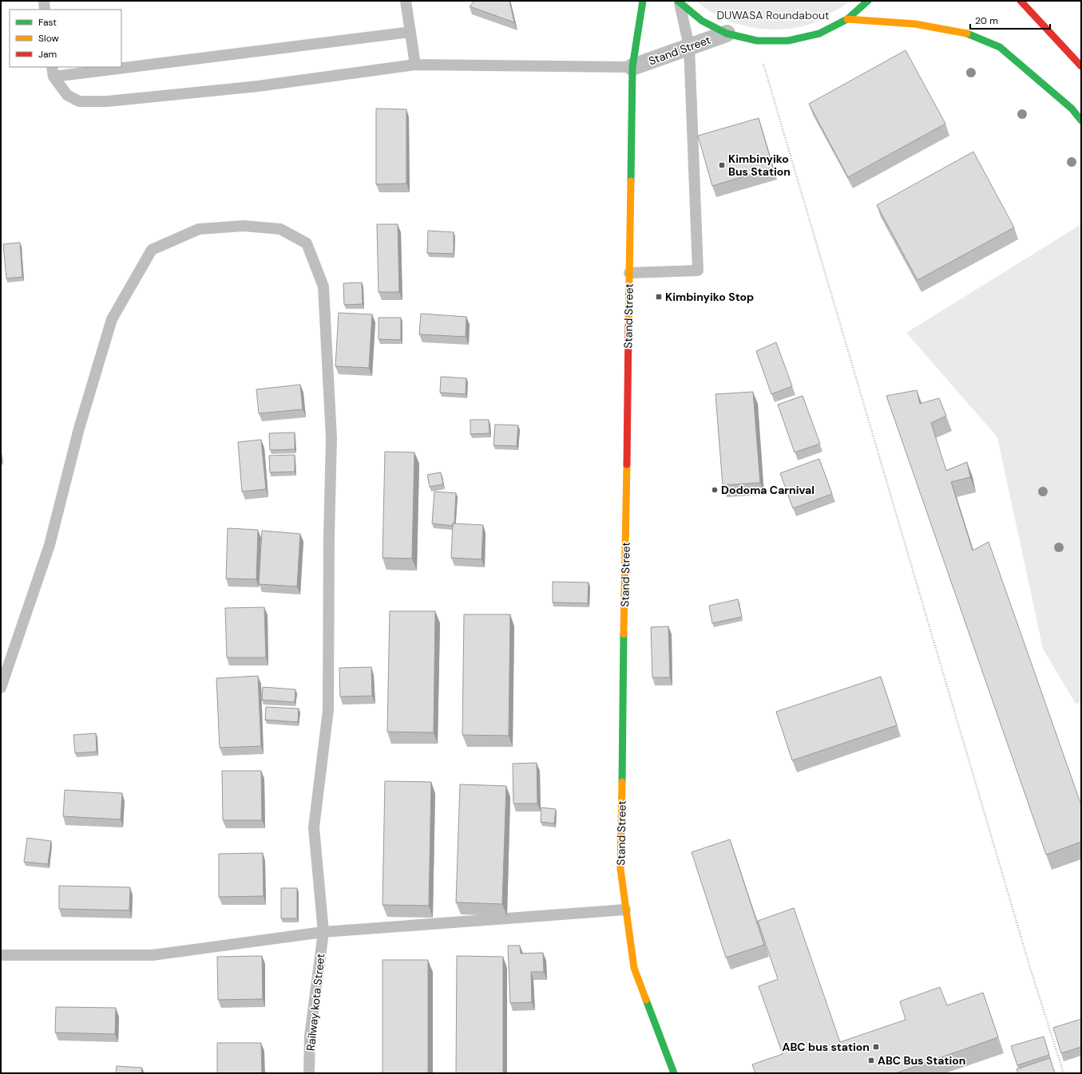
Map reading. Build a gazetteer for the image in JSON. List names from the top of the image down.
{
  "streets": {
    "main road": ["Stand Street"],
    "lane": ["Railway kota Street"]
  },
  "parks": ["DUWASA Roundabout"],
  "places": {
    "transit": [
      "Kimbinyiko Bus Station",
      "Kimbinyiko Stop",
      "ABC bus station",
      "ABC Bus Station"
    ],
    "other": ["Dodoma Carnival"]
  },
  "legend": ["Fast", "Slow", "Jam"],
  "scale_bar": "20 m"
}
